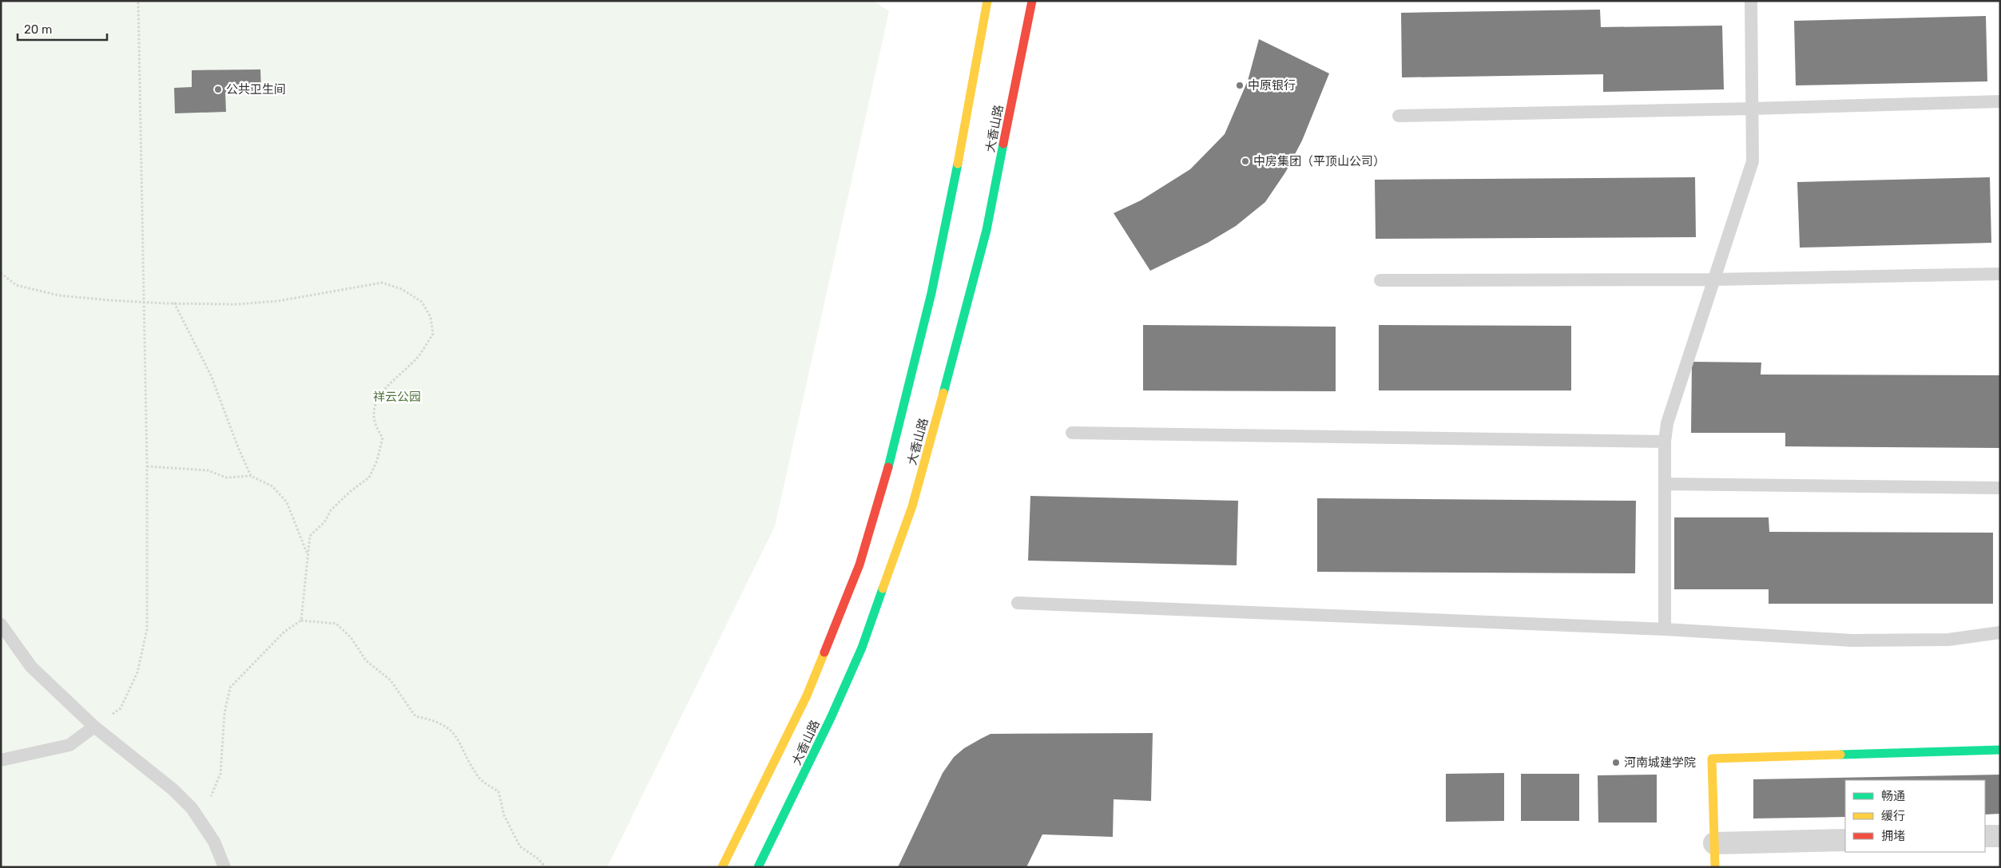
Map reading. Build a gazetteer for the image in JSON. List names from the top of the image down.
{
  "streets": {
    "main road": ["大香山路"]
  },
  "parks": ["祥云公园"],
  "places": [
    "中原银行",
    "公共卫生间",
    "中房集团（平顶山公司）",
    "河南城建学院"
  ],
  "legend": ["畅通", "缓行", "拥堵"],
  "scale_bar": "20 m"
}
